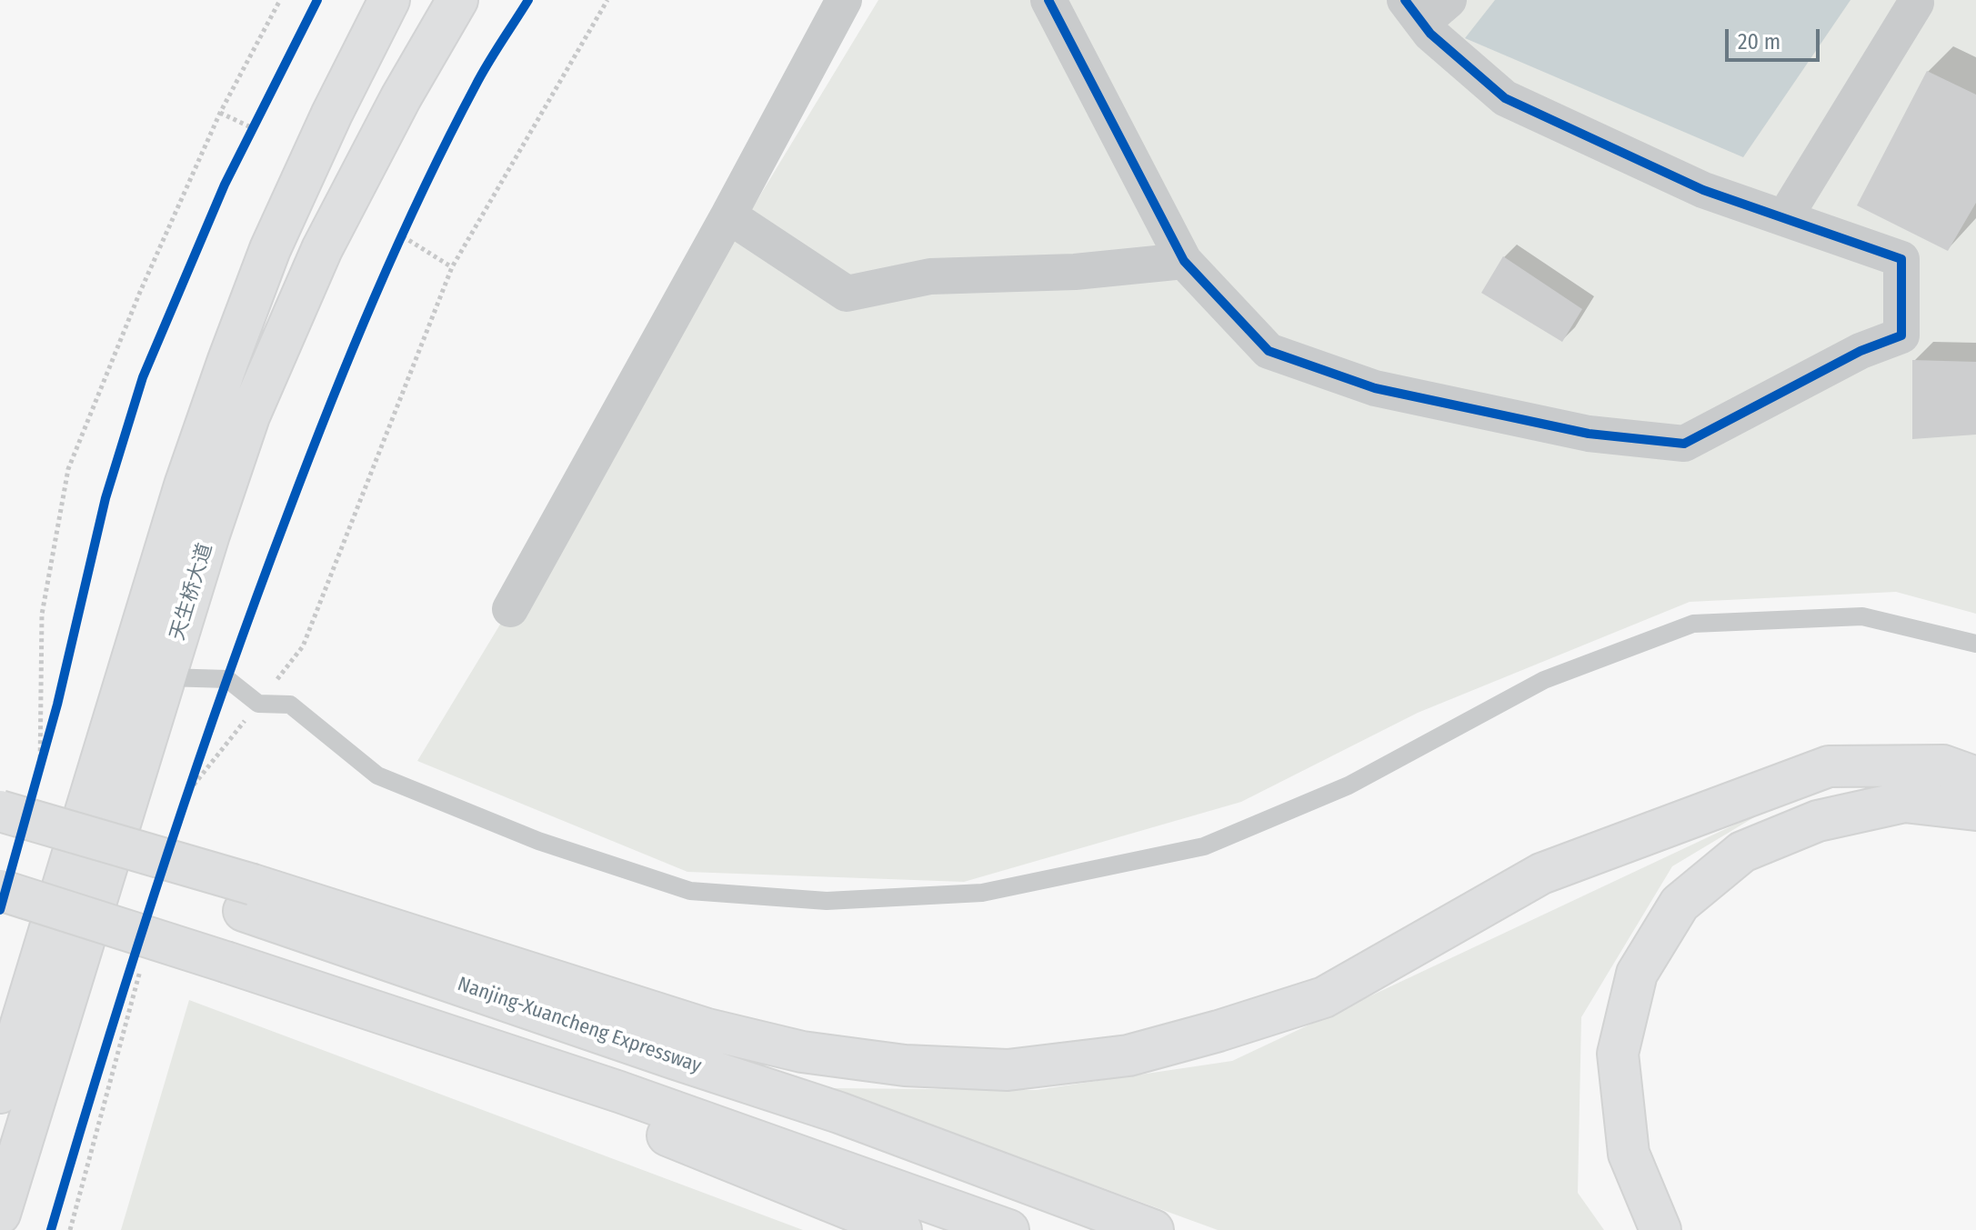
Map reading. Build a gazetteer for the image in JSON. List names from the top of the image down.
{
  "streets": {
    "main road": ["天生桥大道", "Nanjing-Xuancheng Expressway"]
  },
  "scale_bar": "20 m"
}
